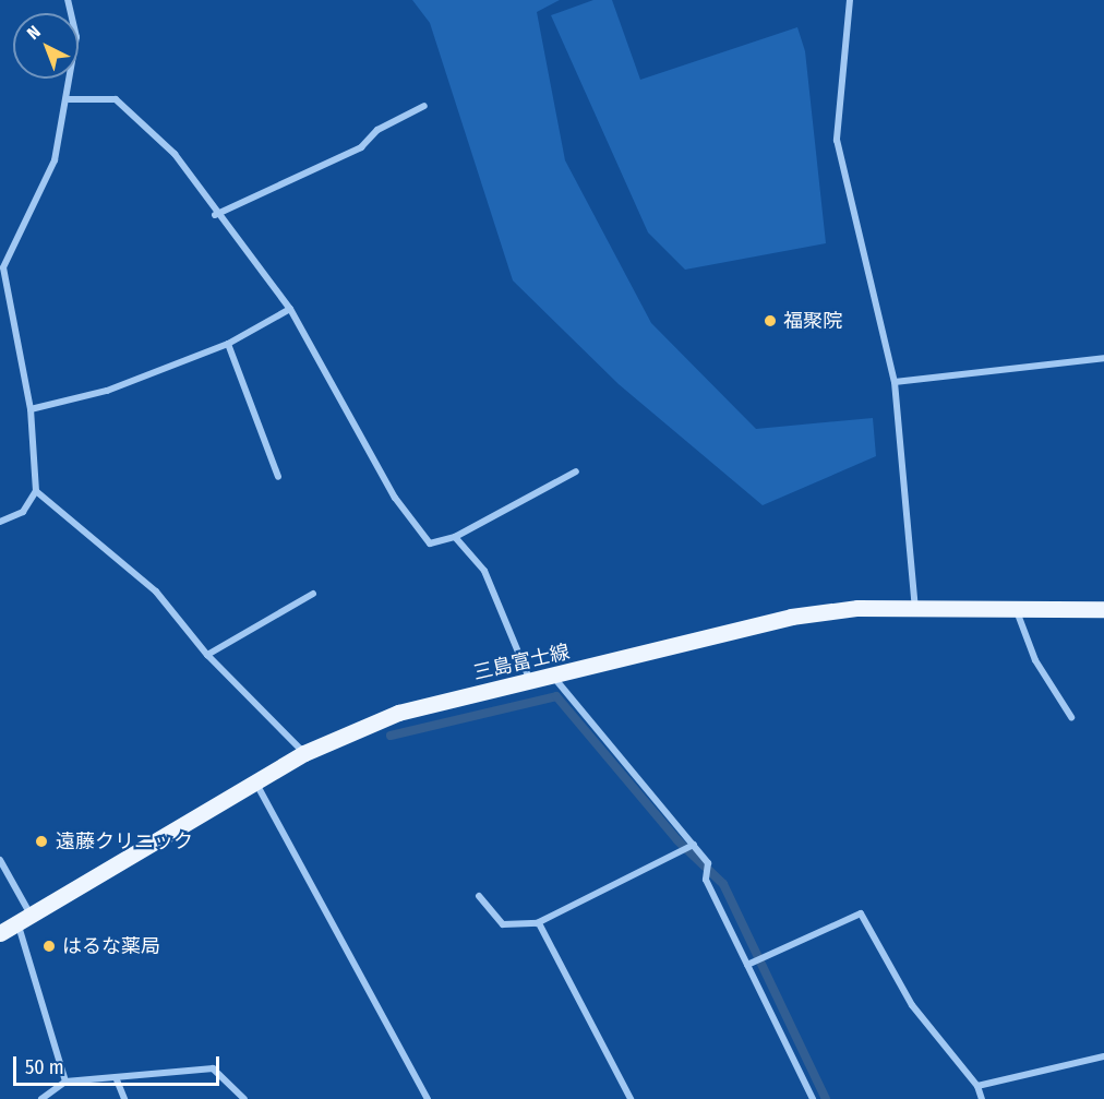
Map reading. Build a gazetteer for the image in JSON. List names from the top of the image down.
{
  "streets": {
    "main road": ["三島富士線"]
  },
  "places": ["福聚院", "遠藤クリニック", "はるな薬局"],
  "scale_bar": "50 m",
  "north": "top left"
}
